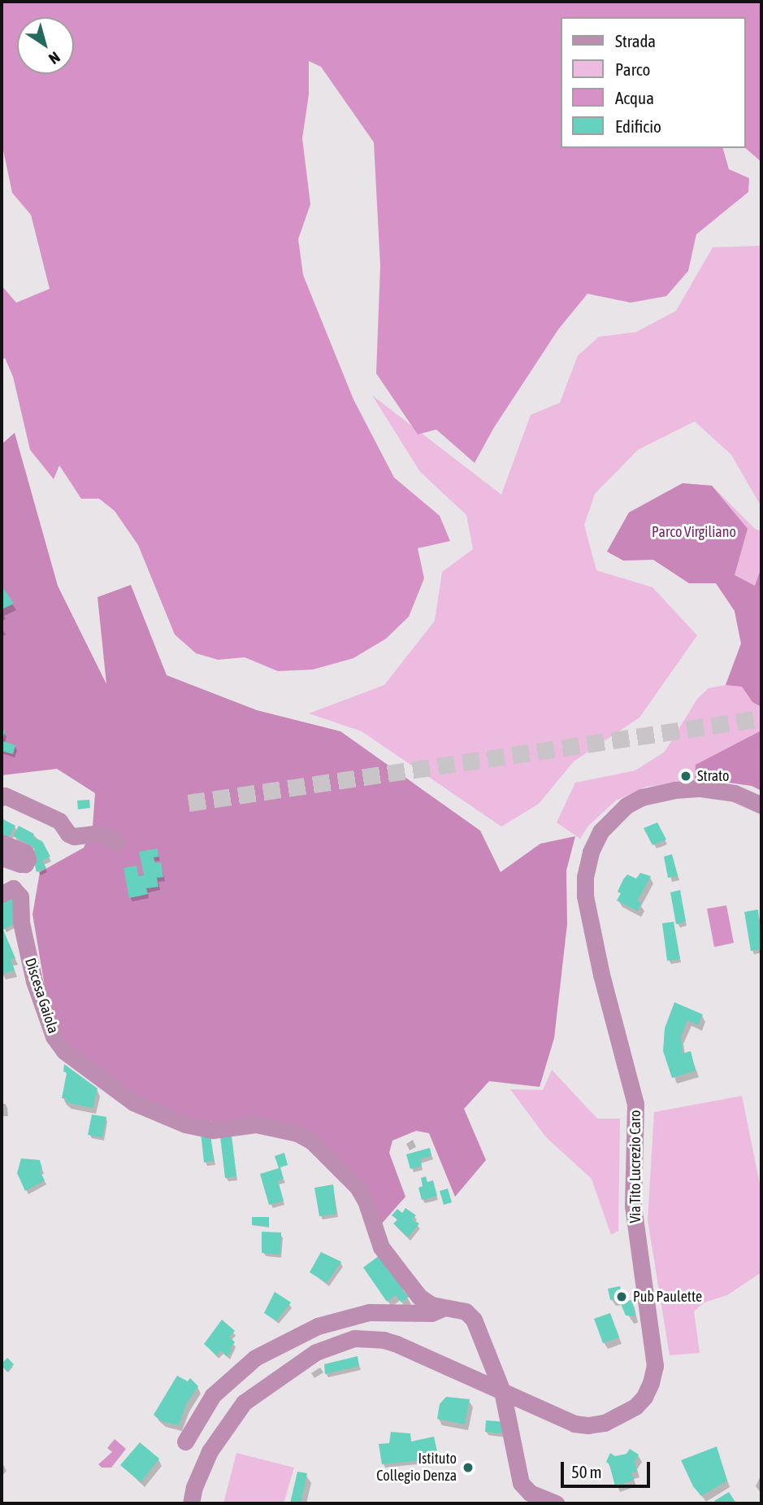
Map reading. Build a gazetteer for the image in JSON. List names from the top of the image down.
{
  "streets": {
    "street": ["Discesa Gaiola", "Via Tito Lucrezio Caro"]
  },
  "crossings": [
    ["Discesa Gaiola", "Via Tito Lucrezio Caro"]
  ],
  "parks": ["Parco Virgiliano"],
  "places": ["Strato", "Pub Paulette", "Istituto Collegio Denza"],
  "legend": [
    "Strada",
    "Parco",
    "Acqua",
    "Edificio"
  ],
  "scale_bar": "50 m",
  "north": "bottom right"
}
